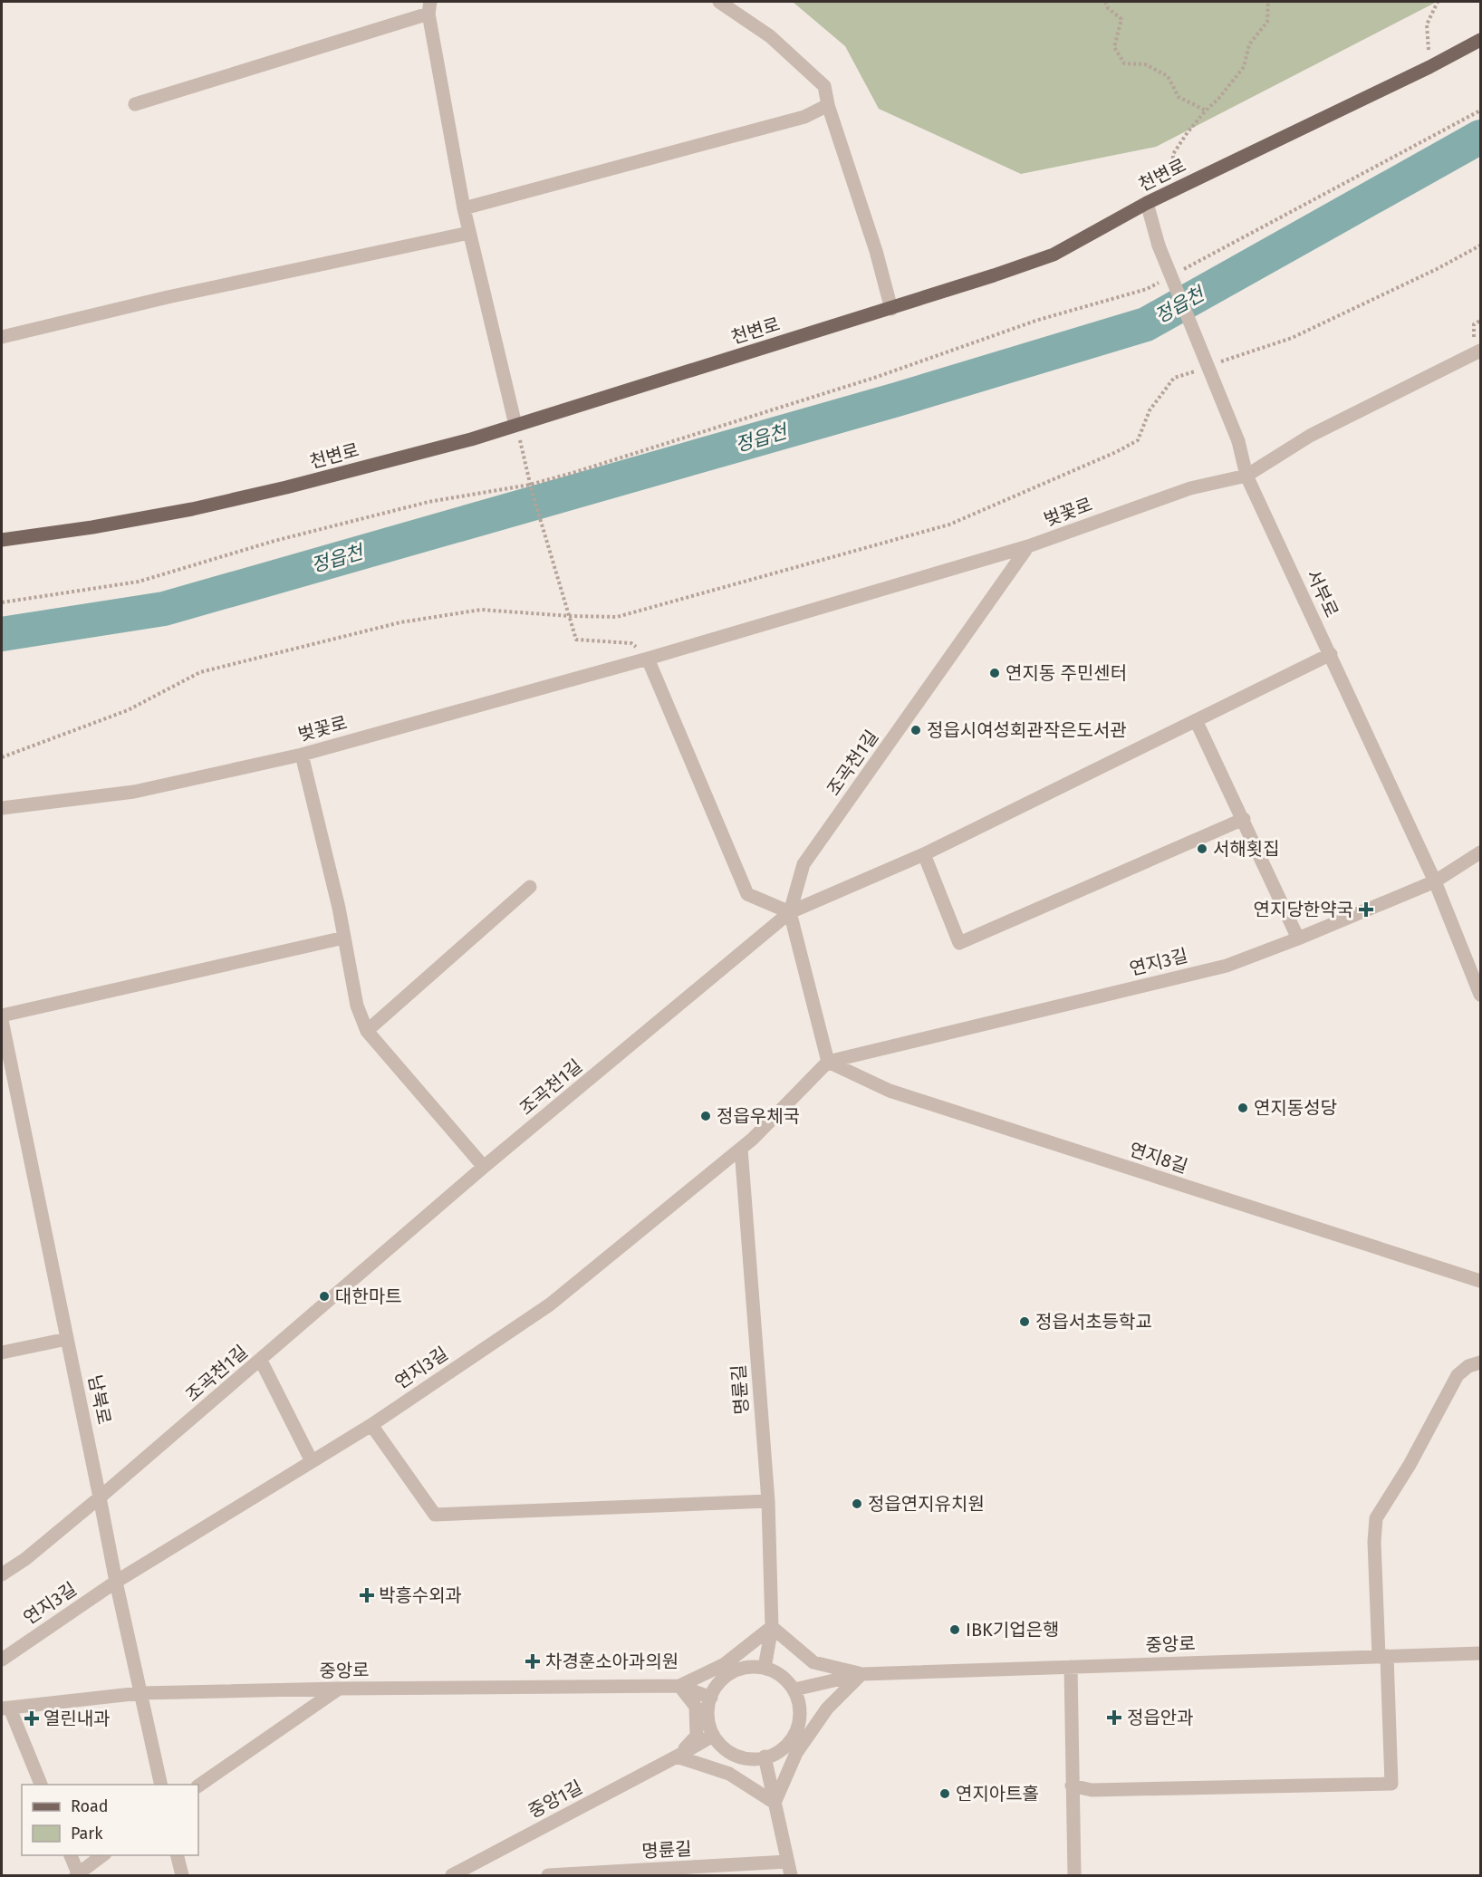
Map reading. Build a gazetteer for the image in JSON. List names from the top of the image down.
{
  "streets": {
    "main road": ["천변로"],
    "street": [
      "벚꽃로",
      "서부로",
      "조곡천1길",
      "연지3길",
      "연지8길",
      "명륜길",
      "남북로",
      "중앙로",
      "중앙1길"
    ]
  },
  "crossings": [
    ["천변로", "서부로"],
    ["벚꽃로", "서부로"],
    ["벚꽃로", "조곡천1길"],
    ["서부로", "연지3길"],
    ["조곡천1길", "남북로"],
    ["연지3길", "연지8길"],
    ["연지3길", "명륜길"],
    ["연지3길", "남북로"],
    ["명륜길", "중앙1길"],
    ["남북로", "중앙로"]
  ],
  "water": ["정읍천"],
  "places": {
    "other": [
      "연지동 주민센터",
      "정읍시여성회관작은도서관",
      "서해횟집",
      "연지동성당",
      "정읍우체국",
      "대한마트",
      "정읍서초등학교",
      "정읍연지유치원",
      "IBK기업은행",
      "연지아트홀"
    ],
    "health": [
      "연지당한약국",
      "박흥수외과",
      "차경훈소아과의원",
      "정읍안과",
      "열린내과"
    ]
  },
  "legend": ["Road", "Park"]
}
